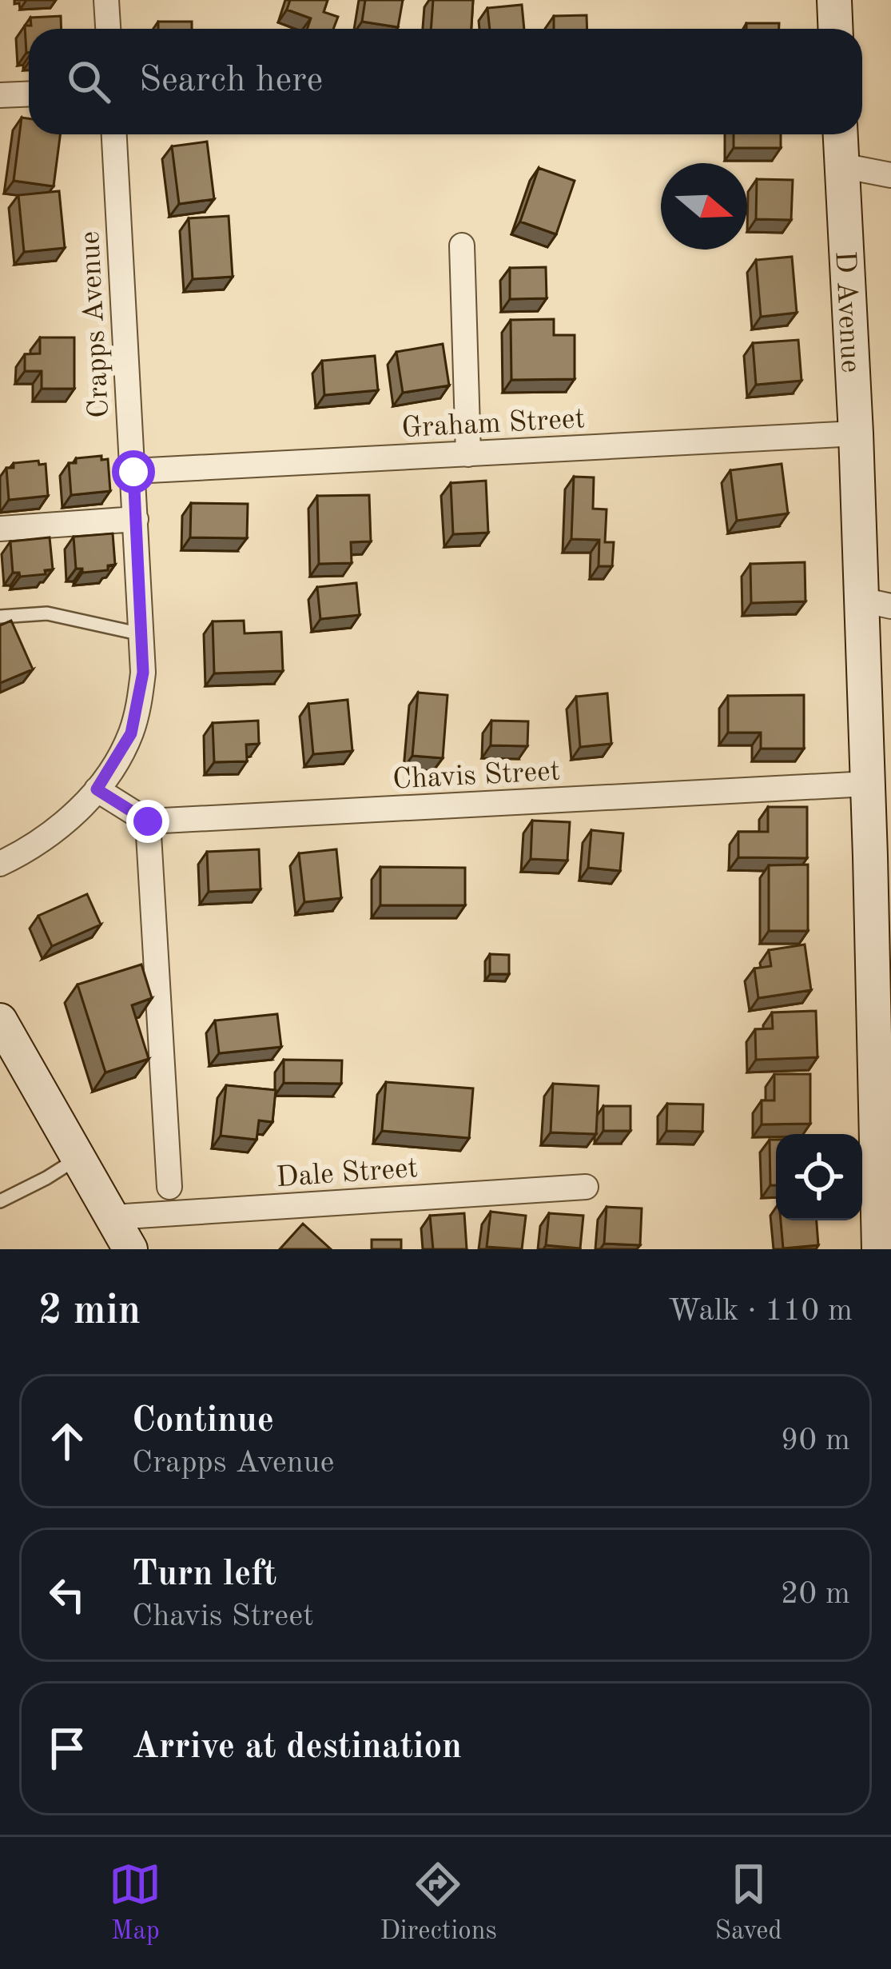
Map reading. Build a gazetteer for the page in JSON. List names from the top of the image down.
{
  "streets": {
    "street": [
      "D Avenue",
      "Crapps Avenue",
      "Graham Street",
      "Chavis Street",
      "Dale Street"
    ]
  },
  "crossings": [
    ["D Avenue", "Graham Street"],
    ["D Avenue", "Chavis Street"],
    ["Crapps Avenue", "Graham Street"]
  ],
  "north": "right",
  "page": {
    "search": "Search here",
    "heading": ["2 min", "Walk · 110 m"],
    "list": [
      ["Continue", "Crapps Avenue", "90 m"],
      ["Turn left", "Chavis Street", "20 m"],
      "Arrive at destination"
    ],
    "nav": ["Map", "Directions", "Saved"]
  }
}
